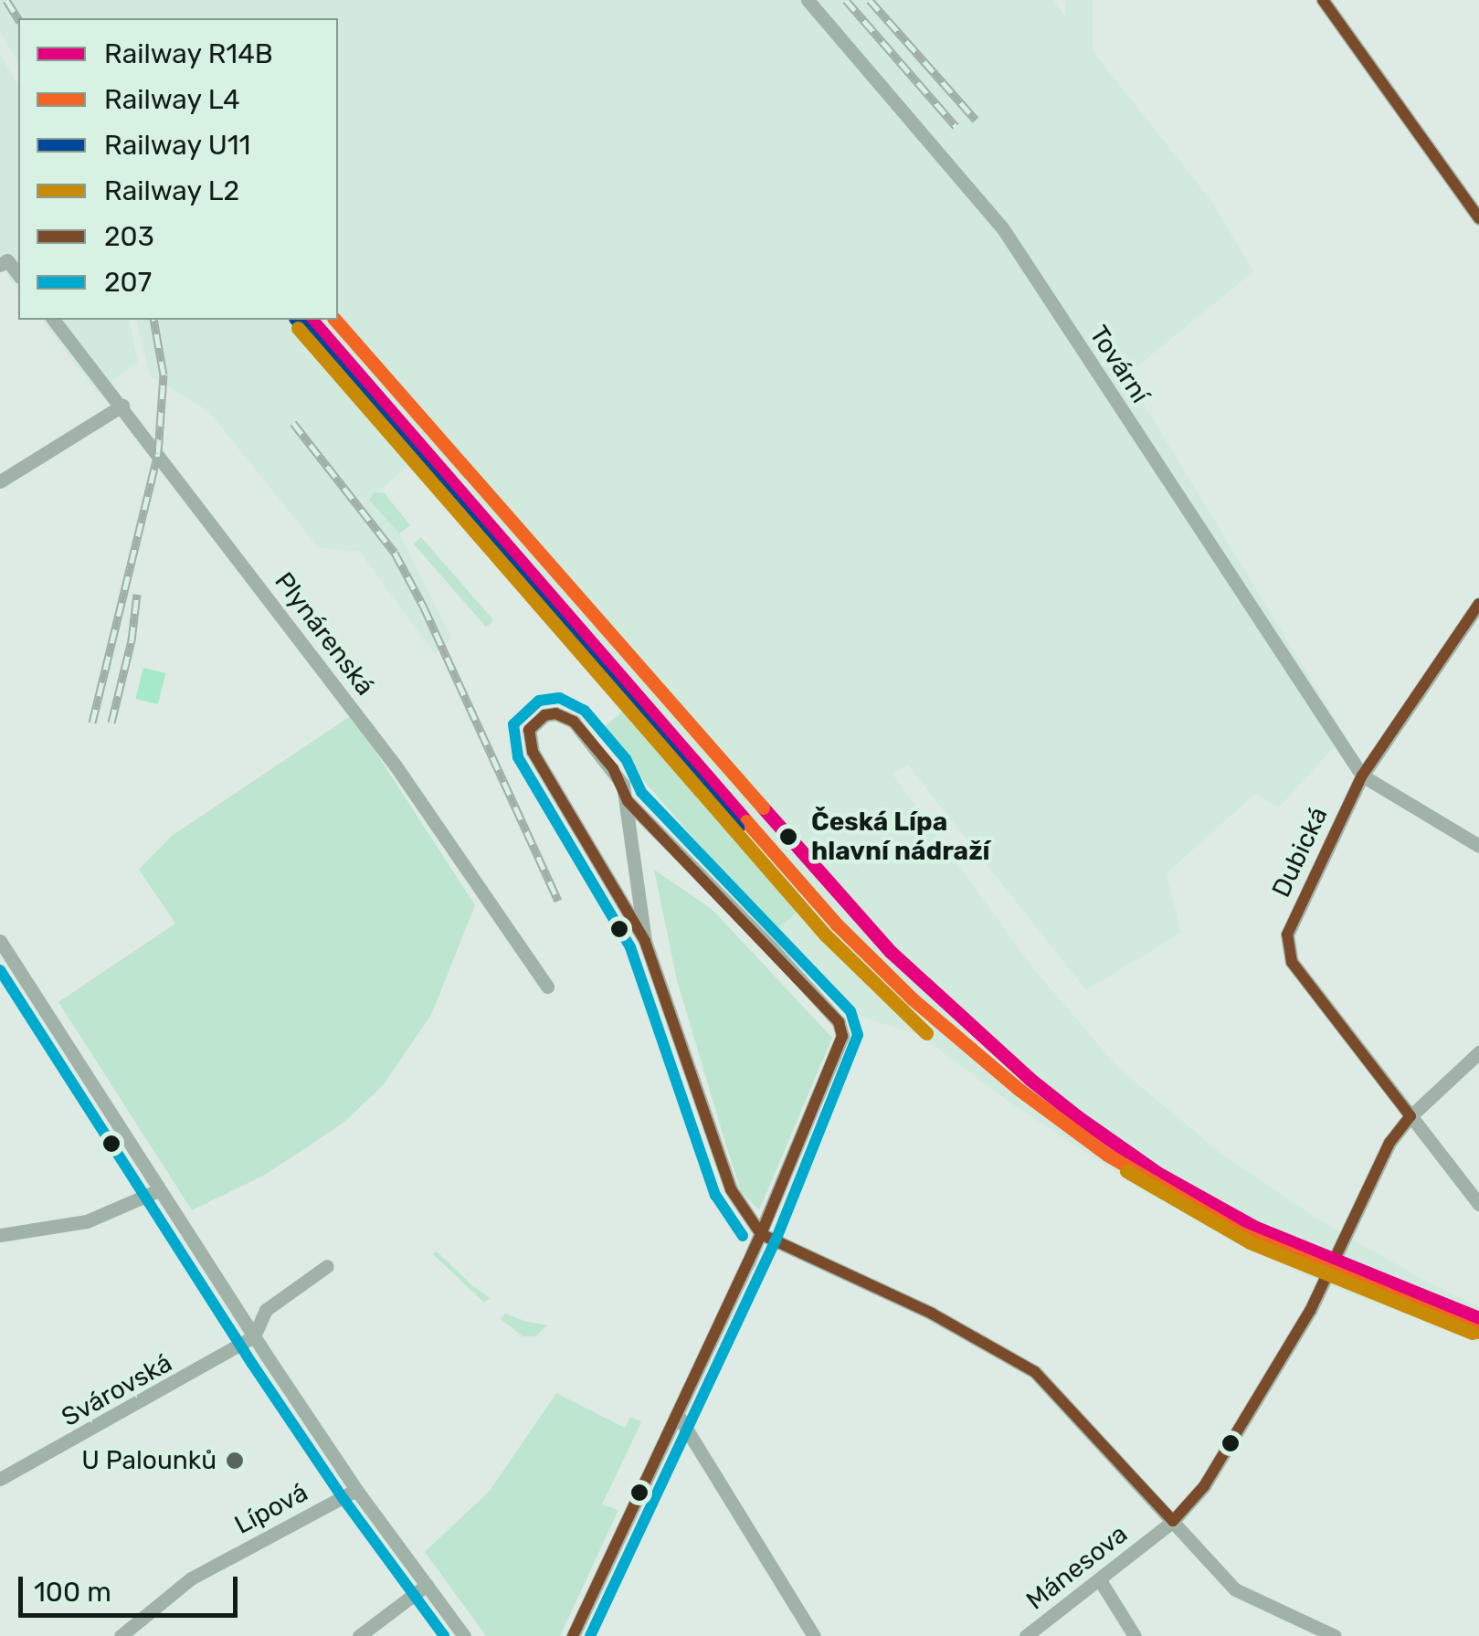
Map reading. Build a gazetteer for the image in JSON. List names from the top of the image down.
{
  "streets": {
    "street": [
      "Tovární",
      "Plynárenská",
      "Dubická",
      "Svárovská",
      "Lípová",
      "Mánesova"
    ]
  },
  "crossings": [
    ["Tovární", "Dubická"],
    ["Dubická", "Mánesova"]
  ],
  "places": ["Česká Lípa hlavní nádraží", "U Palounků"],
  "lines": [
    "transit line 203",
    "rail line R14B",
    "rail line L4",
    "rail line U11",
    "rail line L2",
    "transit line 207"
  ],
  "legend": [
    "Railway R14B",
    "Railway L4",
    "Railway U11",
    "Railway L2",
    "203",
    "207"
  ],
  "scale_bar": "100 m"
}
